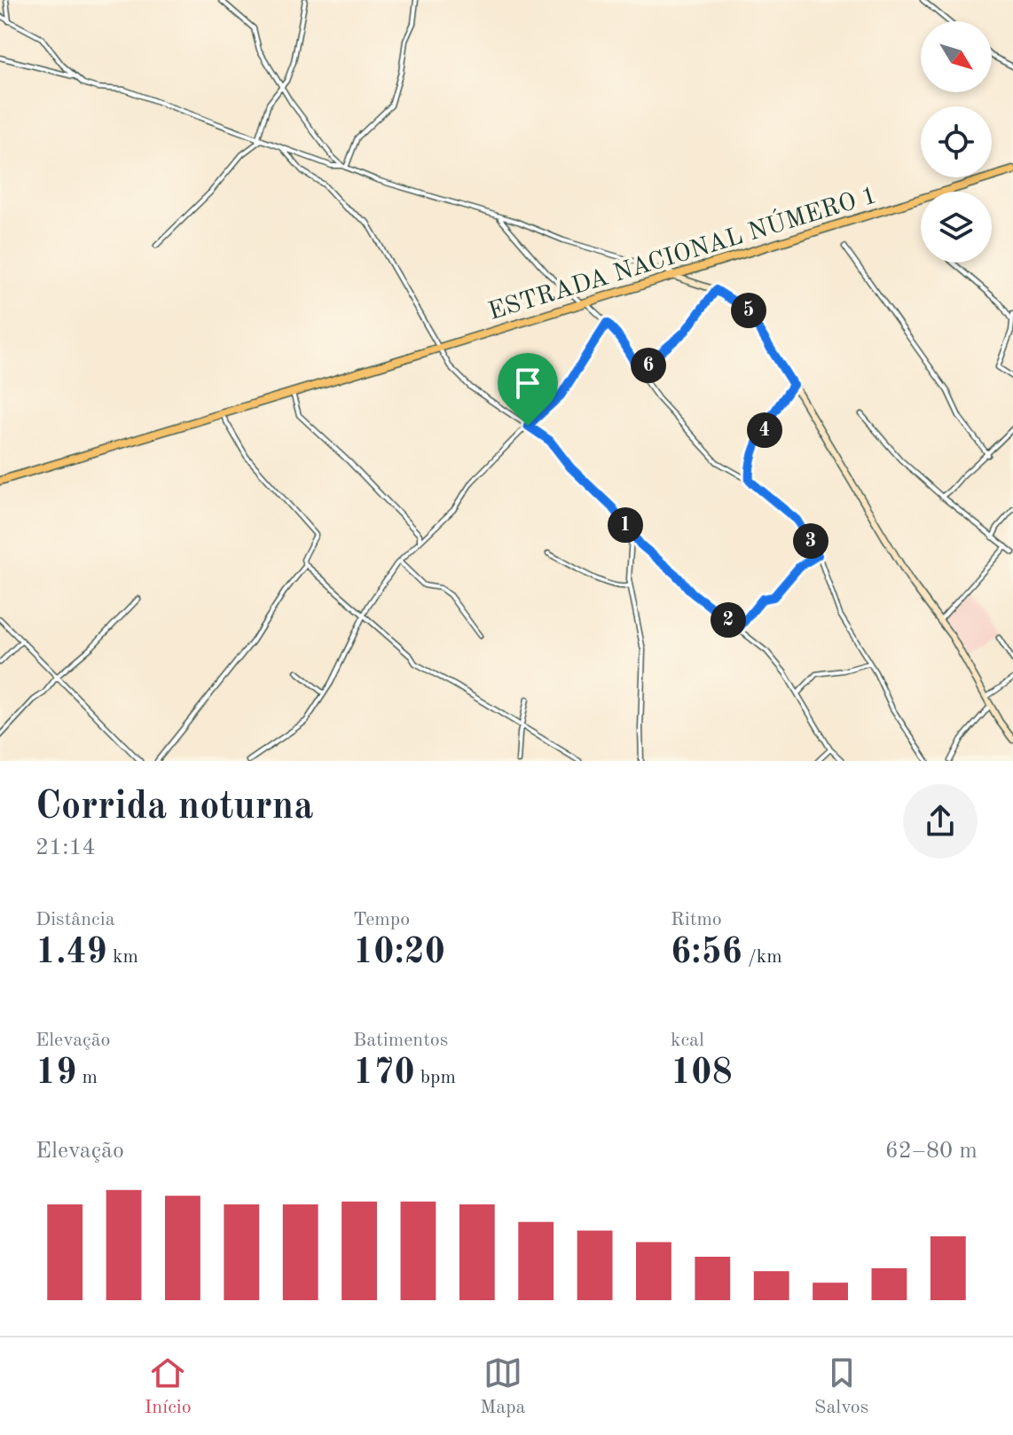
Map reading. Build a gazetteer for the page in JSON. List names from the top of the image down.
{
  "streets": {
    "highway": ["ESTRADA NACIONAL NÚMERO 1"]
  },
  "north": "bottom right",
  "page": {
    "pins": [
      "5",
      "6",
      "4",
      "1",
      "3",
      "2"
    ],
    "heading": ["Corrida noturna", "21:14"],
    "stats": [
      ["Distância", "1.49 km"],
      ["Tempo", "10:20"],
      ["Ritmo", "6:56 /km"],
      ["Elevação", "19 m"],
      ["Batimentos", "170 bpm"],
      ["kcal", "108"]
    ],
    "chart": ["Elevação", "62–80 m"],
    "tabs": ["Início", "Mapa", "Salvos"]
  }
}
